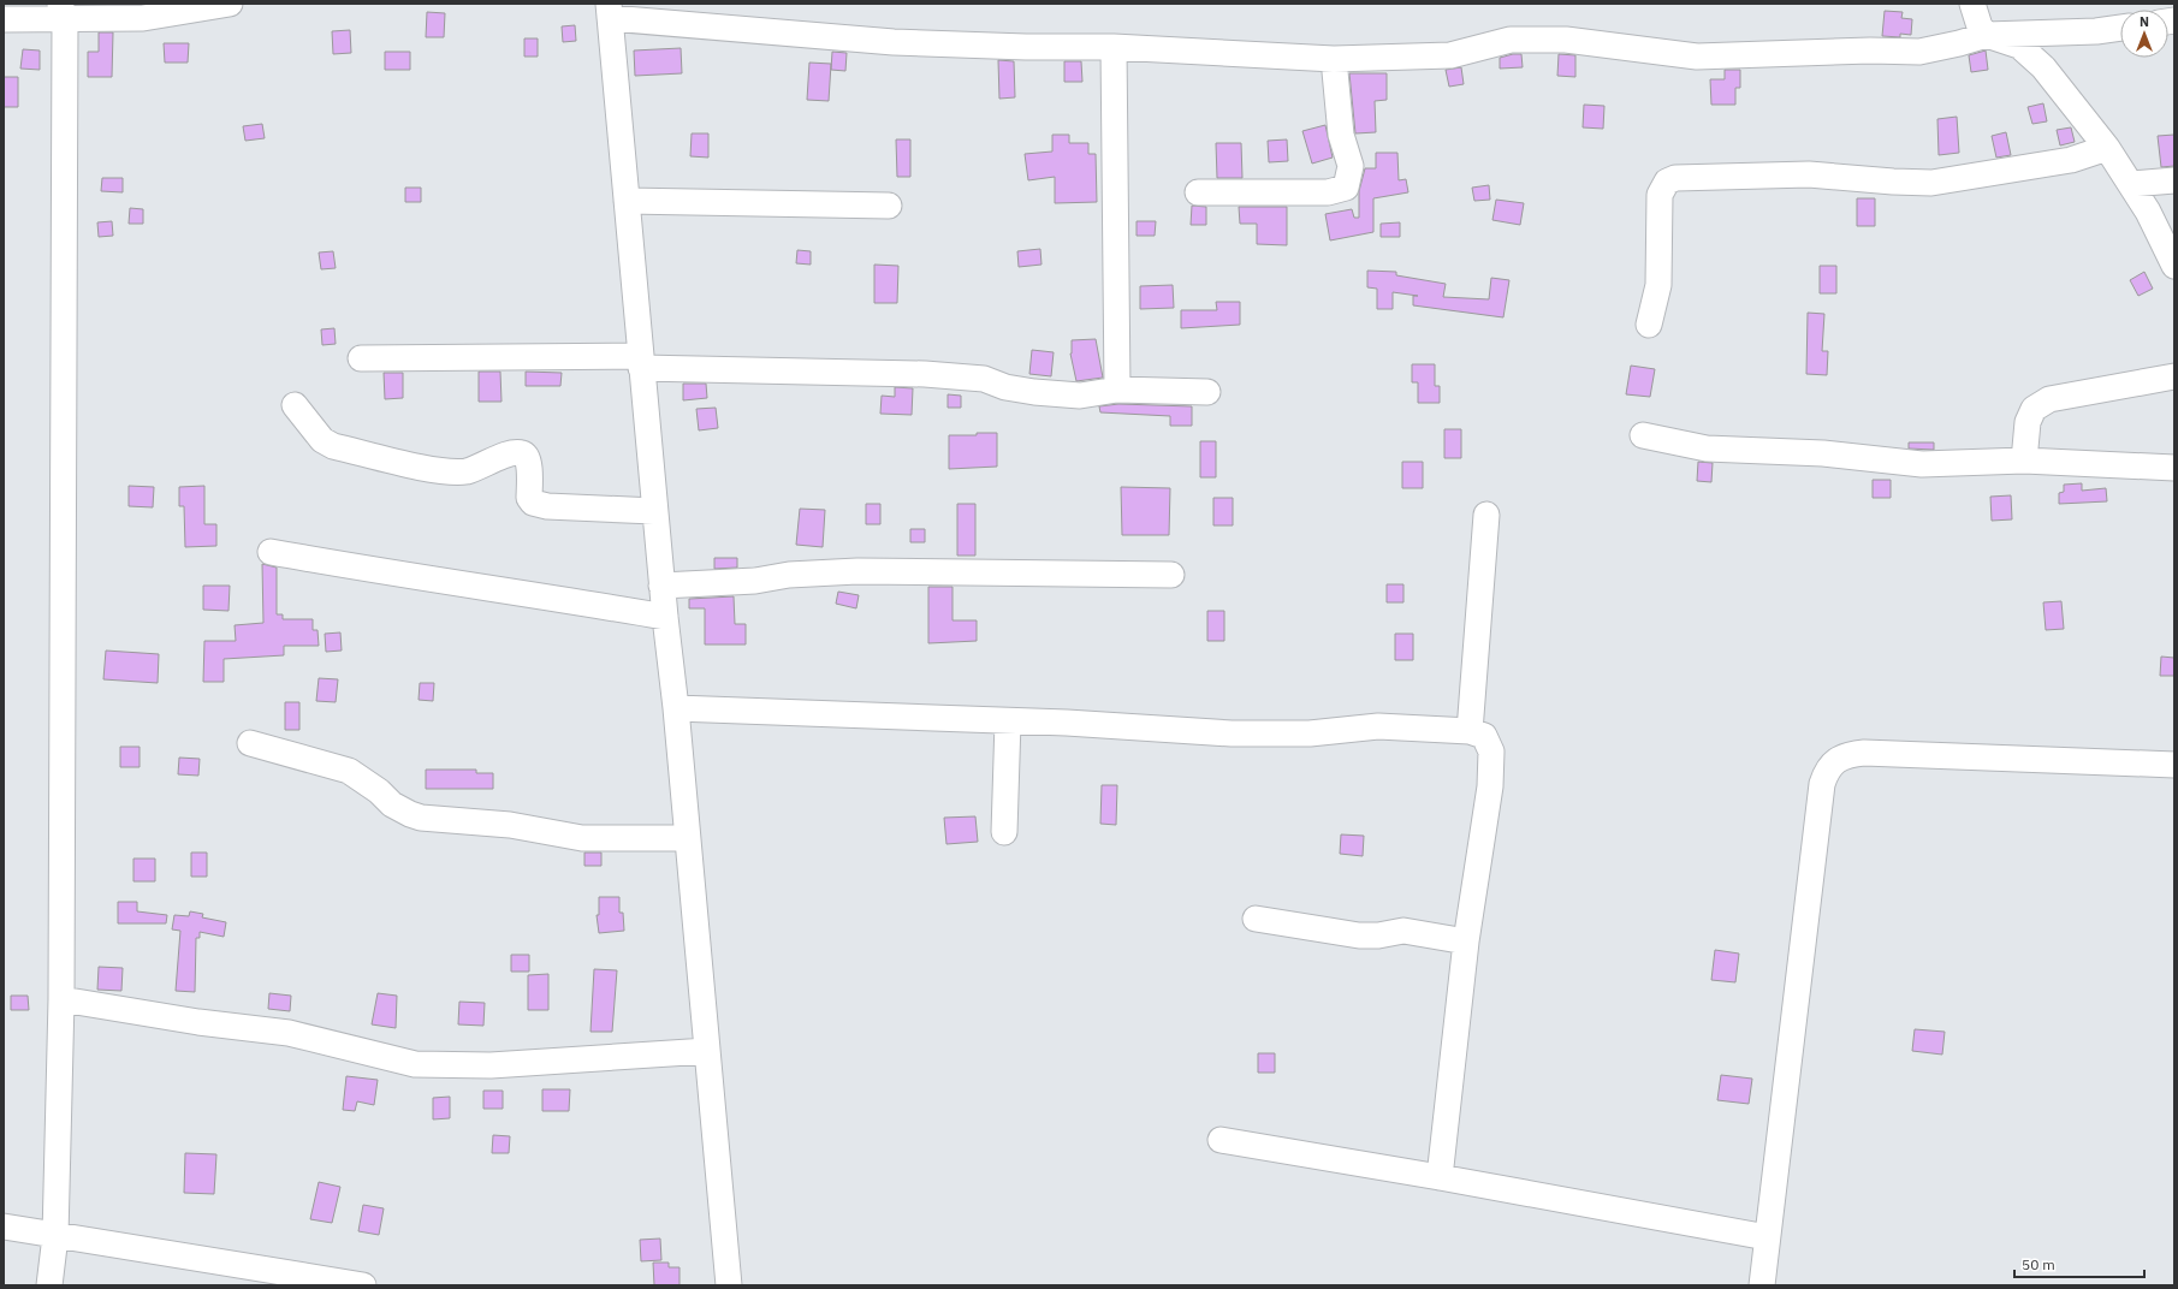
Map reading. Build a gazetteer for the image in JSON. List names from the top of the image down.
{
  "scale_bar": "50 m",
  "north": "top"
}
